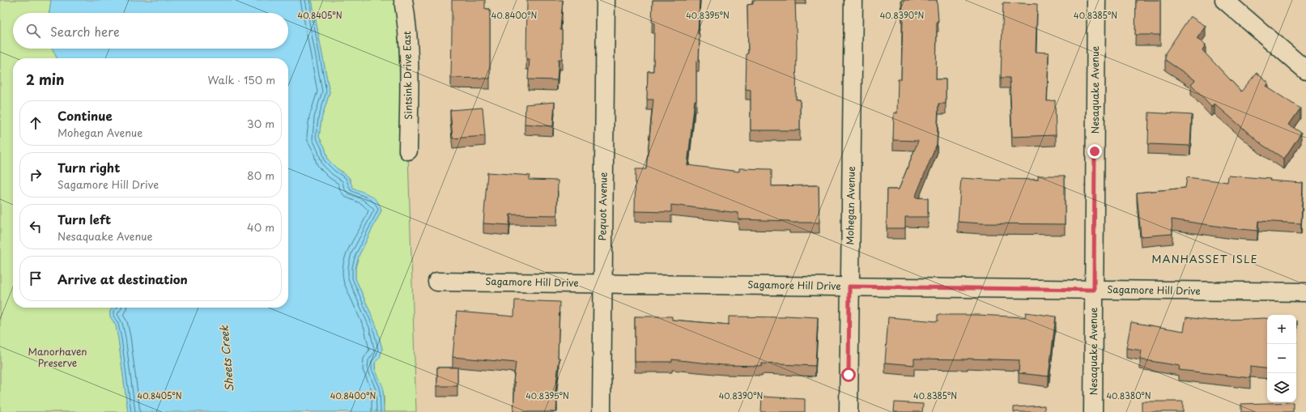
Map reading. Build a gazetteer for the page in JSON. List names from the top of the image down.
{
  "streets": {
    "street": [
      "Sintsink Drive East",
      "Nesaquake Avenue",
      "Mohegan Avenue",
      "Pequot Avenue",
      "Sagamore Hill Drive"
    ]
  },
  "crossings": [
    ["Nesaquake Avenue", "Sagamore Hill Drive"],
    ["Mohegan Avenue", "Sagamore Hill Drive"],
    ["Pequot Avenue", "Sagamore Hill Drive"]
  ],
  "districts": ["MANHASSET ISLE"],
  "water": ["Sheets Creek"],
  "parks": ["Manorhaven Preserve"],
  "page": {
    "search": "Search here",
    "heading": ["2 min", "Walk · 150 m"],
    "list": [
      ["Continue", "Mohegan Avenue", "30 m"],
      ["Turn right", "Sagamore Hill Drive", "80 m"],
      ["Turn left", "Nesaquake Avenue", "40 m"],
      "Arrive at destination"
    ],
    "map_buttons": ["+", "−"]
  },
  "coordinates": [
    "40.8405°N",
    "40.8400°N",
    "40.8395°N",
    "40.8390°N",
    "40.8385°N",
    "40.8380°N"
  ]
}
